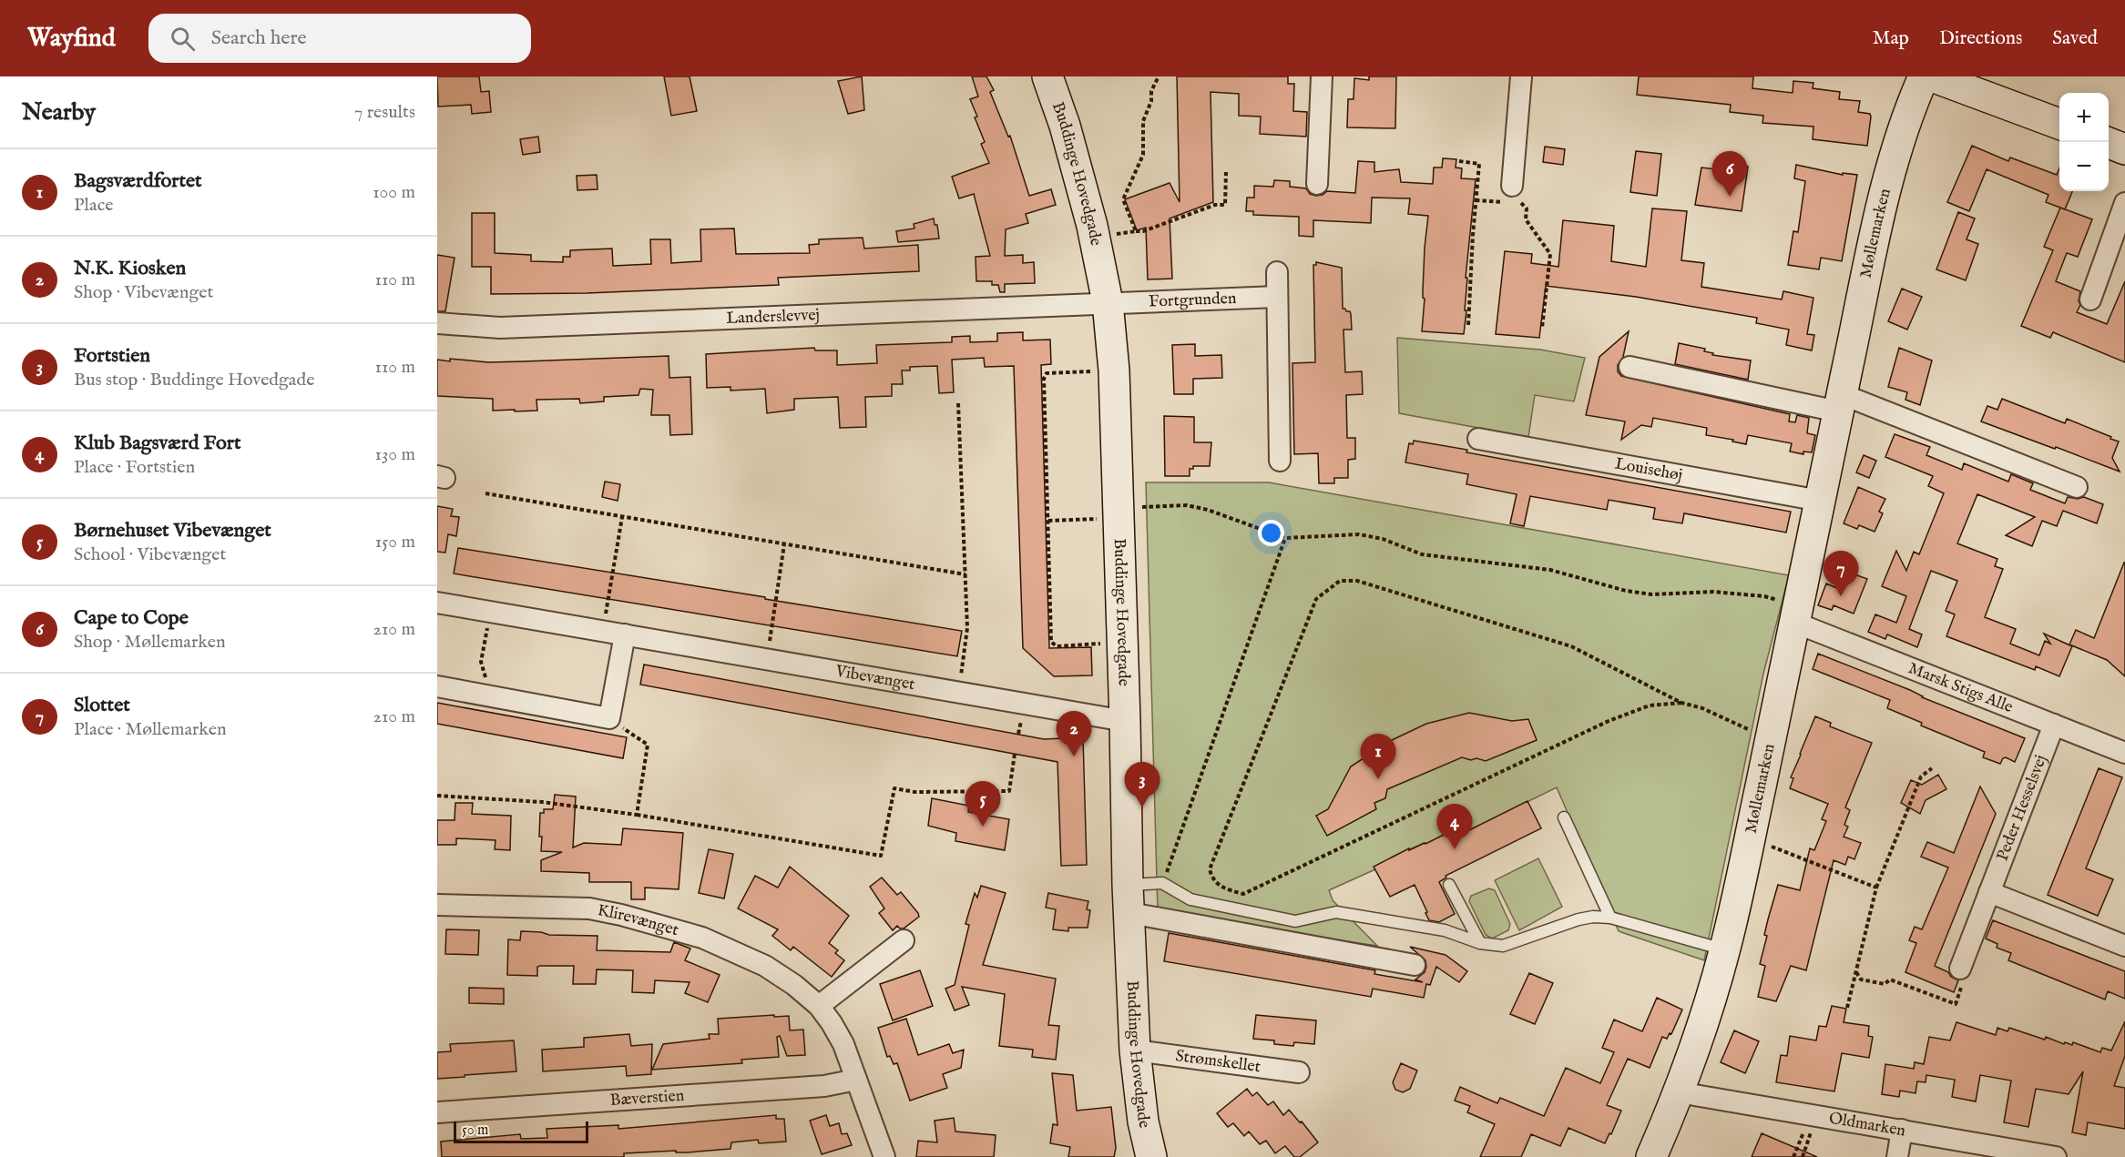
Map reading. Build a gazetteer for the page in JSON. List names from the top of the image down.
{
  "streets": {
    "street": [
      "Buddinge Hovedgade",
      "Møllemarken",
      "Fortgrunden",
      "Landerslevvej",
      "Louisehøj",
      "Vibevænget",
      "Marsk Stigs Alle",
      "Peder Hesselsvej",
      "Klirevænget",
      "Strømskellet",
      "Bæverstien",
      "Oldmarken"
    ]
  },
  "crossings": [
    ["Buddinge Hovedgade", "Fortgrunden"],
    ["Buddinge Hovedgade", "Landerslevvej"],
    ["Buddinge Hovedgade", "Vibevænget"],
    ["Buddinge Hovedgade", "Strømskellet"],
    ["Møllemarken", "Louisehøj"],
    ["Møllemarken", "Marsk Stigs Alle"],
    ["Møllemarken", "Oldmarken"],
    ["Fortgrunden", "Landerslevvej"],
    ["Marsk Stigs Alle", "Peder Hesselsvej"],
    ["Klirevænget", "Bæverstien"]
  ],
  "scale_bar": "50 m",
  "page": {
    "header": "Wayfind",
    "search": "Search here",
    "nav": ["Map", "Directions", "Saved"],
    "heading": ["Nearby", "7 results"],
    "map_buttons": ["+", "−"],
    "list": [
      {
        "mark": "1",
        "name": "Bagsværdfortet",
        "note": "Place",
        "value": "100 m"
      },
      {
        "mark": "2",
        "name": "N.K. Kiosken",
        "note": "Shop · Vibevænget",
        "value": "110 m"
      },
      {
        "mark": "3",
        "name": "Fortstien",
        "note": "Bus stop · Buddinge Hovedgade",
        "value": "110 m"
      },
      {
        "mark": "4",
        "name": "Klub Bagsværd Fort",
        "note": "Place · Fortstien",
        "value": "130 m"
      },
      {
        "mark": "5",
        "name": "Børnehuset Vibevænget",
        "note": "School · Vibevænget",
        "value": "150 m"
      },
      {
        "mark": "6",
        "name": "Cape to Cope",
        "note": "Shop · Møllemarken",
        "value": "210 m"
      },
      {
        "mark": "7",
        "name": "Slottet",
        "note": "Place · Møllemarken",
        "value": "210 m"
      }
    ],
    "pins": [
      "6",
      "7",
      "2",
      "1",
      "3",
      "5",
      "4"
    ],
    "scale": "50 m"
  }
}
